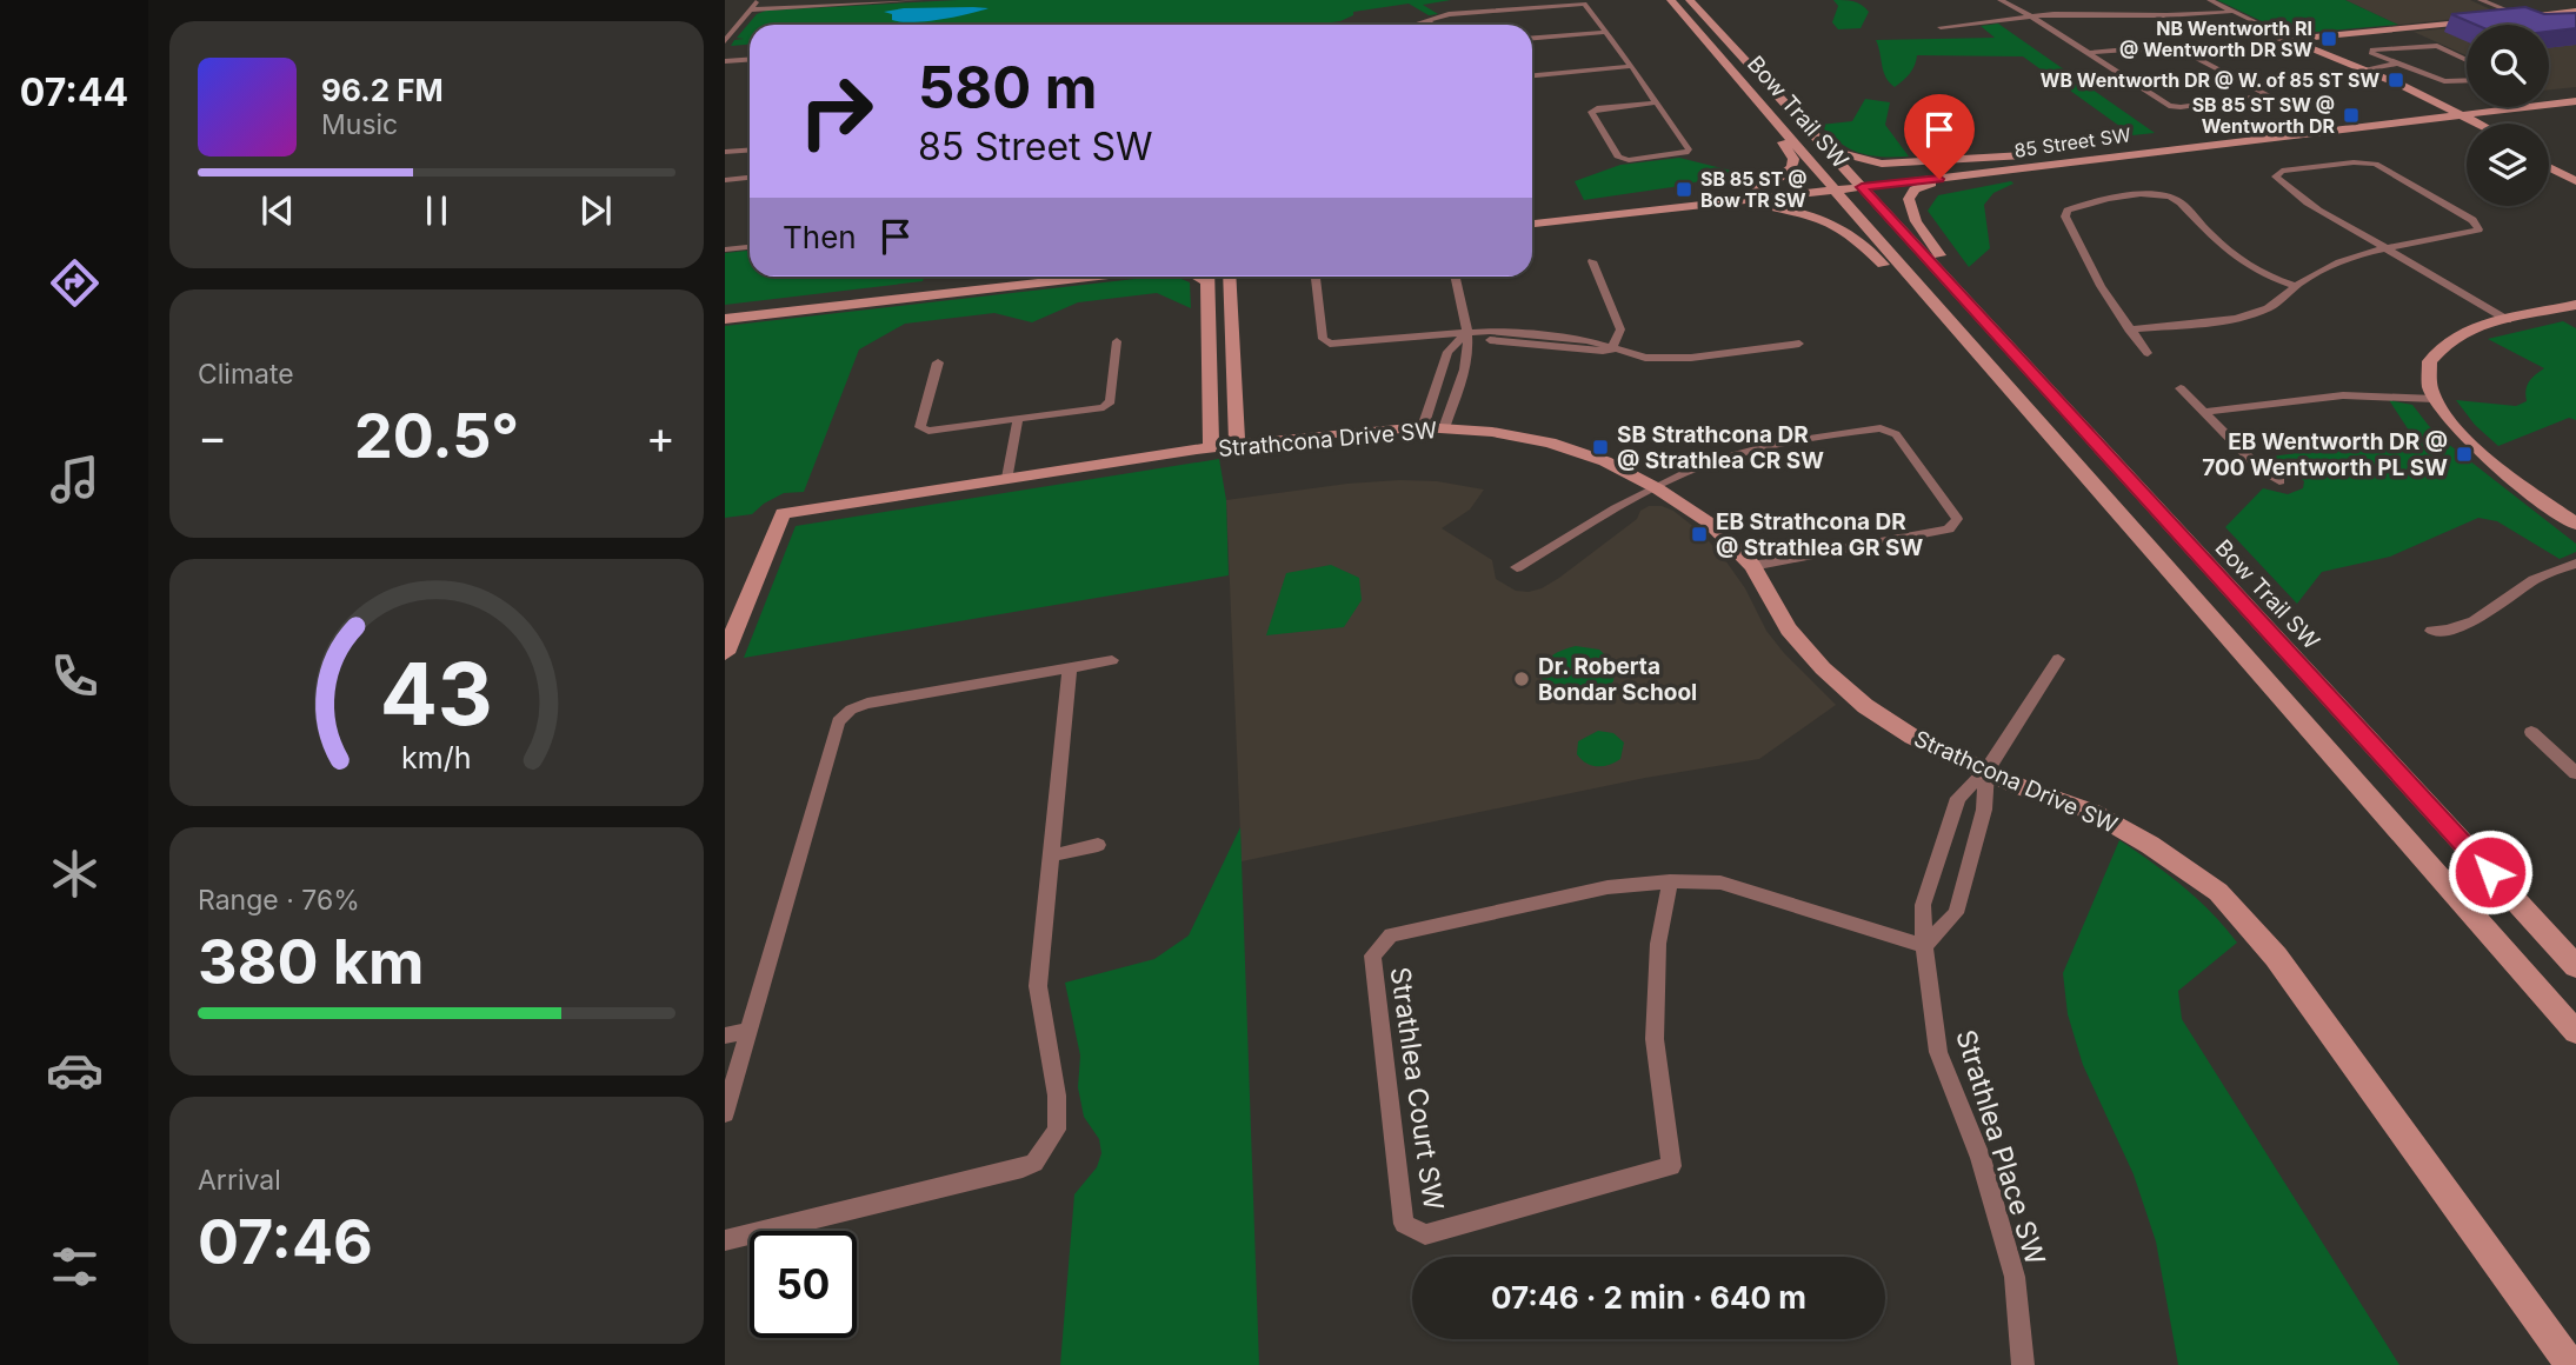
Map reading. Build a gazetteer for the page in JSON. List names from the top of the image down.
{
  "streets": {
    "main road": ["Bow Trail SW", "85 Street SW", "Strathcona Drive SW"],
    "street": ["Strathlea Court SW", "Strathlea Place SW"]
  },
  "crossings": [
    ["Bow Trail SW", "85 Street SW"],
    ["Strathcona Drive SW", "Strathlea Place SW"],
    ["Strathlea Court SW", "Strathlea Place SW"]
  ],
  "places": {
    "transit": [
      "NB Wentworth RI @ Wentworth DR SW",
      "WB Wentworth DR @ W. of 85 ST SW",
      "SB 85 ST SW @ Wentworth DR",
      "SB 85 ST @ Bow TR SW",
      "SB Strathcona DR @ Strathlea CR SW",
      "EB Wentworth DR @ 700 Wentworth PL SW",
      "EB Strathcona DR @ Strathlea GR SW"
    ],
    "other": ["Dr. Roberta Bondar School"]
  },
  "page": {
    "tabs": "07:44",
    "turn": ["580 m", "85 Street SW"],
    "song": ["96.2 FM", "Music"],
    "then": "Then",
    "tile": [
      "Climate",
      ["Range · 76%", "380 km"],
      ["Arrival", "07:46"]
    ],
    "heat": ["−", "20.5°", "+"],
    "limit": "50",
    "trip": "07:46 · 2 min · 640 m",
    "gauge": ["43", "km/h"]
  }
}
